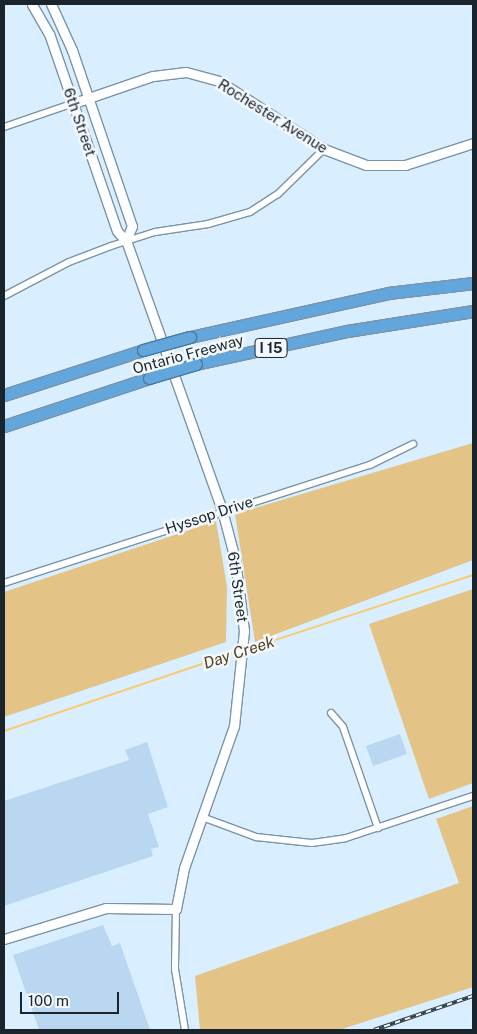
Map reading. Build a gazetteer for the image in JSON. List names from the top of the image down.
{
  "streets": {
    "highway": ["I 15", "Ontario Freeway"],
    "street": ["Rochester Avenue", "6th Street", "Hyssop Drive"]
  },
  "crossings": [
    ["Rochester Avenue", "6th Street"],
    ["6th Street", "Hyssop Drive"]
  ],
  "water": ["Day Creek"],
  "scale_bar": "100 m"
}
